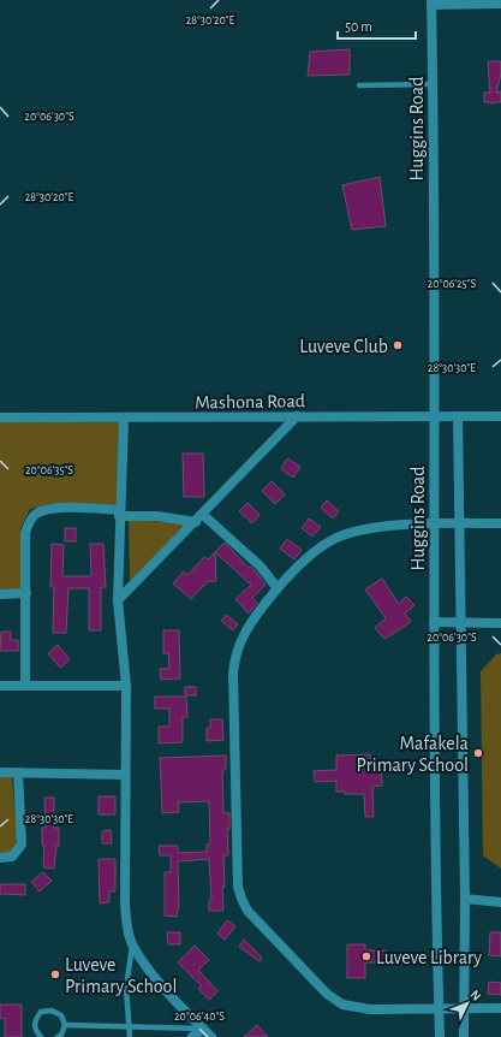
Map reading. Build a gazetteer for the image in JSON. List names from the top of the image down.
{
  "streets": {
    "street": ["Huggins Road", "Mashona Road"]
  },
  "crossings": [
    ["Huggins Road", "Mashona Road"]
  ],
  "places": [
    "Luveve Club",
    "Mafakela Primary School",
    "Luveve Library",
    "Luveve Primary School"
  ],
  "scale_bar": "50 m",
  "north": "top right",
  "coordinates": [
    "28°30'20\"E",
    "20°06'30\"S",
    "20°06'25\"S",
    "28°30'30\"E",
    "20°06'35\"S",
    "20°06'40\"S"
  ]
}
